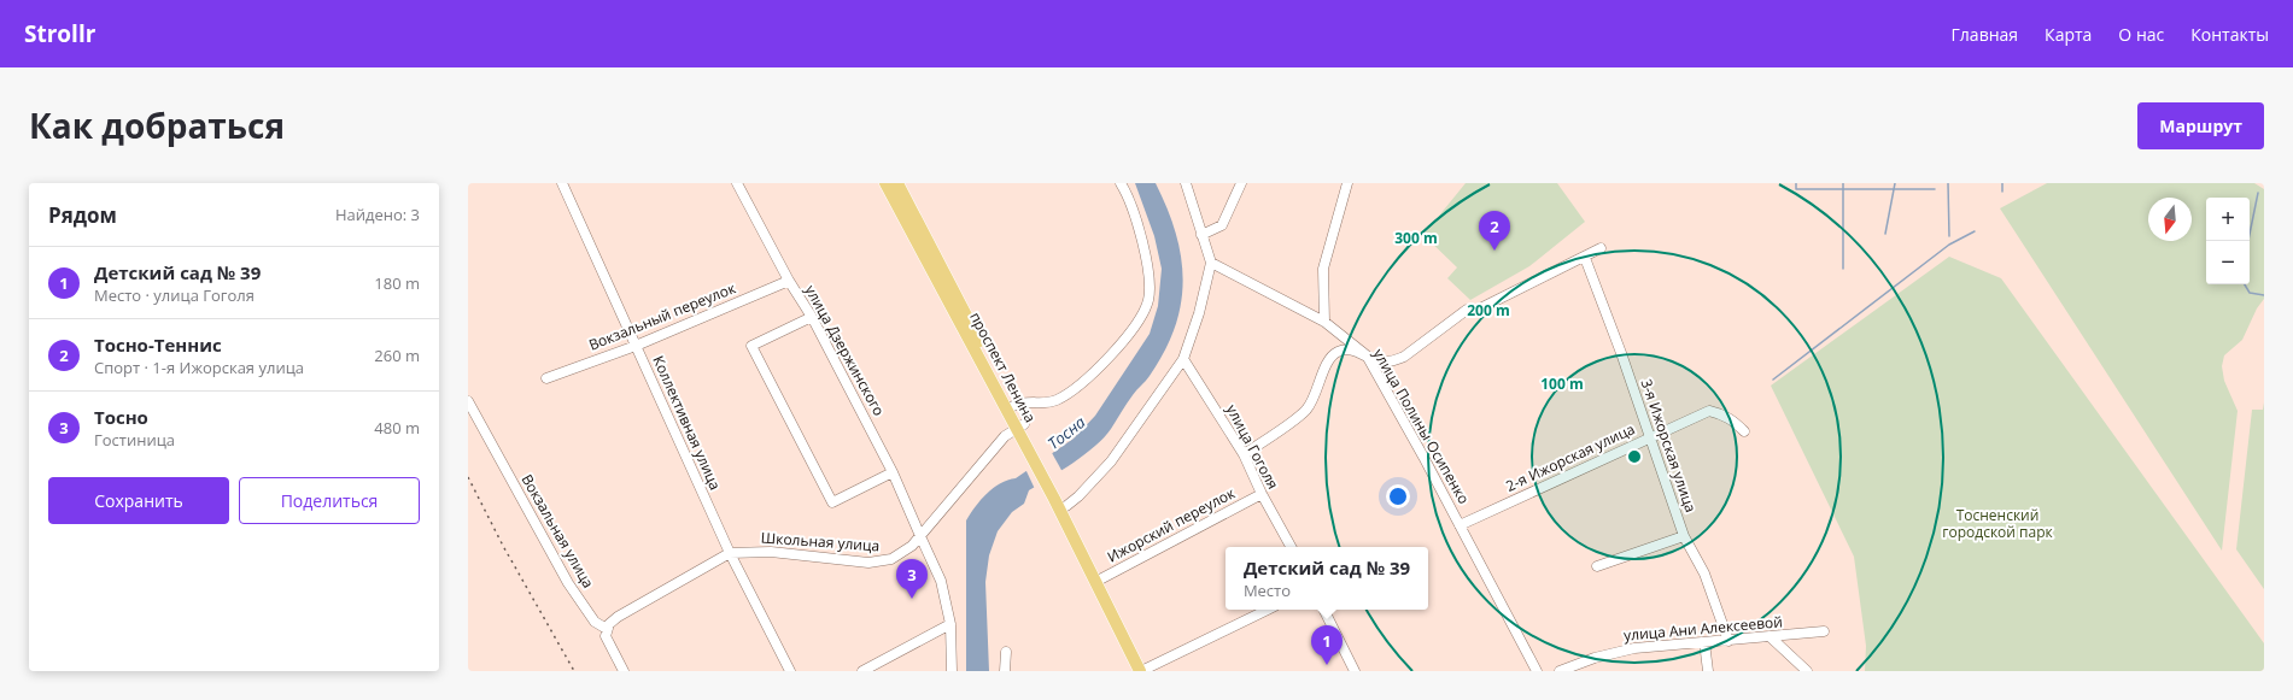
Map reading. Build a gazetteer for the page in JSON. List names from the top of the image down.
{
  "streets": {
    "main road": ["проспект Ленина"],
    "street": [
      "Вокзальный переулок",
      "улица Дзержинского",
      "Коллективная улица",
      "улица Полины Осипенко",
      "3-я Ижорская улица",
      "улица Гоголя",
      "2-я Ижорская улица",
      "Ижорский переулок",
      "Вокзальная улица",
      "Школьная улица",
      "улица Ани Алексеевой"
    ]
  },
  "crossings": [
    ["Вокзальный переулок", "улица Дзержинского"],
    ["Вокзальный переулок", "Коллективная улица"],
    ["улица Дзержинского", "Школьная улица"],
    ["проспект Ленина", "Ижорский переулок"],
    ["проспект Ленина", "Школьная улица"],
    ["Коллективная улица", "Школьная улица"],
    ["улица Полины Осипенко", "2-я Ижорская улица"],
    ["3-я Ижорская улица", "2-я Ижорская улица"],
    ["3-я Ижорская улица", "улица Ани Алексеевой"],
    ["улица Гоголя", "Ижорский переулок"],
    ["Вокзальная улица", "Школьная улица"]
  ],
  "water": ["Тосна"],
  "parks": ["Тосненский городской парк"],
  "north": "bottom",
  "page": {
    "header": "Strollr",
    "nav": [
      "Главная",
      "Карта",
      "О нас",
      "Контакты"
    ],
    "title": "Как добраться",
    "buttons": [
      "Маршрут",
      ["Сохранить", "Поделиться"]
    ],
    "heading": ["Рядом", "Найдено: 3"],
    "map_buttons": ["+", "−"],
    "pins": ["2", "3", "1"],
    "list": [
      {
        "mark": "1",
        "name": "Детский сад № 39",
        "note": "Место · улица Гоголя",
        "value": "180 m"
      },
      {
        "mark": "2",
        "name": "Тосно-Теннис",
        "note": "Спорт · 1-я Ижорская улица",
        "value": "260 m"
      },
      {
        "mark": "3",
        "name": "Тосно",
        "note": "Гостиница",
        "value": "480 m"
      }
    ],
    "popup": ["Детский сад № 39", "Место"]
  },
  "rings": ["300 m", "200 m", "100 m"]
}
